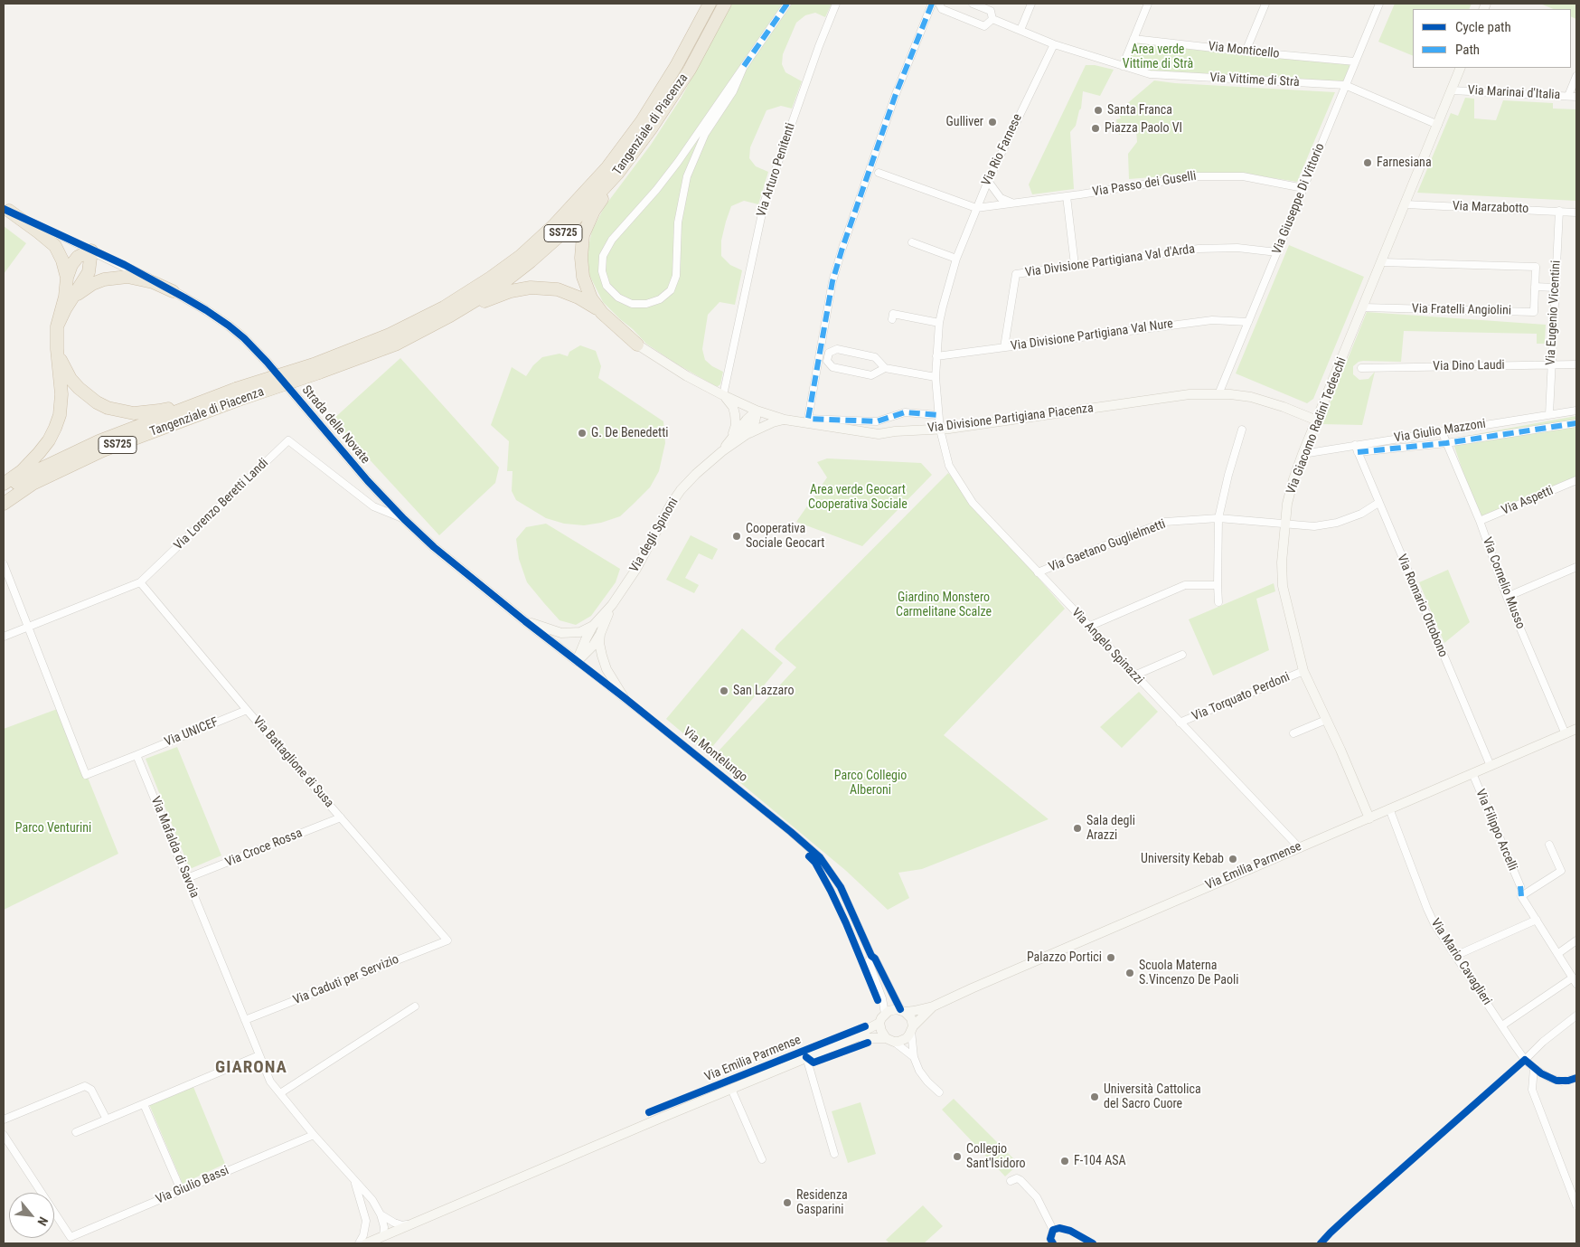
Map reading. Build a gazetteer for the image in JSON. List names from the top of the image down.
{
  "streets": {
    "highway": ["Tangenziale di Piacenza", "SS725"],
    "main road": [
      "Via Divisione Partigiana Piacenza",
      "Strada delle Novate",
      "Via Giacomo Radini Tedeschi",
      "Via degli Spinoni",
      "Via Emilia Parmense"
    ],
    "street": [
      "Via Monticello",
      "Via Vittime di Strà",
      "Via Marinai d'Italia",
      "Via Rio Farnese",
      "Via Arturo Penitenti",
      "Via Passo dei Guselli",
      "Via Giuseppe Di Vittorio",
      "Via Marzabotto",
      "Via Divisione Partigiana Val d'Arda",
      "Via Fratelli Angiolini",
      "Via Eugenio Vicentini",
      "Via Divisione Partigiana Val Nure",
      "Via Dino Laudi",
      "Via Giulio Mazzoni",
      "Via Aspetti",
      "Via Lorenzo Beretti Landi",
      "Via Gaetano Guglielmetti",
      "Via Cornelio Musso",
      "Via Romario Ottobono",
      "Via Angelo Spinazzi",
      "Via Torquato Perdoni",
      "Via UNICEF",
      "Via Montelungo",
      "Via Battaglione di Susa",
      "Via Filippo Arcelli",
      "Via Mafalda di Savoia",
      "Via Croce Rossa",
      "Via Mario Cavaglieri",
      "Via Caduti per Servizio",
      "Via Giulio Bassi"
    ]
  },
  "crossings": [
    ["Via Monticello", "Via Giuseppe Di Vittorio"],
    ["Via Vittime di Strà", "Via Rio Farnese"],
    ["Via Vittime di Strà", "Via Giuseppe Di Vittorio"],
    ["Via Vittime di Strà", "Via Giacomo Radini Tedeschi"],
    ["Via Marinai d'Italia", "Via Giacomo Radini Tedeschi"],
    ["Via Rio Farnese", "Via Passo dei Guselli"],
    ["Via Rio Farnese", "Via Divisione Partigiana Val Nure"],
    ["Via Rio Farnese", "Via Divisione Partigiana Piacenza"],
    ["Via Rio Farnese", "Via Angelo Spinazzi"],
    ["Via Arturo Penitenti", "Via Divisione Partigiana Piacenza"],
    ["Via Passo dei Guselli", "Via Giuseppe Di Vittorio"],
    ["Via Giuseppe Di Vittorio", "Via Divisione Partigiana Val d'Arda"],
    ["Via Giuseppe Di Vittorio", "Via Divisione Partigiana Val Nure"],
    ["Via Giuseppe Di Vittorio", "Via Divisione Partigiana Piacenza"],
    ["Via Marzabotto", "Via Eugenio Vicentini"],
    ["Via Marzabotto", "Via Giacomo Radini Tedeschi"],
    ["Via Divisione Partigiana Val d'Arda", "Via Divisione Partigiana Val Nure"],
    ["Via Fratelli Angiolini", "Via Giacomo Radini Tedeschi"],
    ["Via Eugenio Vicentini", "Via Dino Laudi"],
    ["Via Eugenio Vicentini", "Via Giulio Mazzoni"],
    ["Via Divisione Partigiana Piacenza", "Via Giacomo Radini Tedeschi"],
    ["Via Divisione Partigiana Piacenza", "Via degli Spinoni"],
    ["Via Divisione Partigiana Piacenza", "Via Angelo Spinazzi"],
    ["Strada delle Novate", "Via Lorenzo Beretti Landi"],
    ["Strada delle Novate", "Via degli Spinoni"],
    ["Strada delle Novate", "Via Montelungo"],
    ["Via Giacomo Radini Tedeschi", "Via Giulio Mazzoni"],
    ["Via Giacomo Radini Tedeschi", "Via Gaetano Guglielmetti"],
    ["Via Giacomo Radini Tedeschi", "Via Torquato Perdoni"],
    ["Via Giacomo Radini Tedeschi", "Via Emilia Parmense"],
    ["Via Giulio Mazzoni", "Via Cornelio Musso"],
    ["Via Giulio Mazzoni", "Via Romario Ottobono"],
    ["Via Aspetti", "Via Cornelio Musso"],
    ["Via Lorenzo Beretti Landi", "Via Battaglione di Susa"],
    ["Via Gaetano Guglielmetti", "Via Romario Ottobono"],
    ["Via Gaetano Guglielmetti", "Via Angelo Spinazzi"],
    ["Via Cornelio Musso", "Via Emilia Parmense"],
    ["Via Romario Ottobono", "Via Emilia Parmense"],
    ["Via Angelo Spinazzi", "Via Torquato Perdoni"],
    ["Via Angelo Spinazzi", "Via Emilia Parmense"],
    ["Via UNICEF", "Via Battaglione di Susa"],
    ["Via UNICEF", "Via Mafalda di Savoia"],
    ["Via Montelungo", "Via Emilia Parmense"],
    ["Via Battaglione di Susa", "Via Croce Rossa"],
    ["Via Battaglione di Susa", "Via Caduti per Servizio"],
    ["Via Filippo Arcelli", "Via Emilia Parmense"],
    ["Via Mafalda di Savoia", "Via Croce Rossa"],
    ["Via Mafalda di Savoia", "Via Emilia Parmense"],
    ["Via Mafalda di Savoia", "Via Caduti per Servizio"],
    ["Via Mafalda di Savoia", "Via Giulio Bassi"],
    ["Via Emilia Parmense", "Via Mario Cavaglieri"]
  ],
  "districts": ["GIARONA"],
  "parks": [
    "Area verde Vittime di Strà",
    "Area verde Geocart Cooperativa Sociale",
    "Giardino Monstero Carmelitane Scalze",
    "Parco Collegio Alberoni",
    "Parco Venturini"
  ],
  "places": [
    "Santa Franca",
    "Gulliver",
    "Piazza Paolo VI",
    "Farnesiana",
    "G. De Benedetti",
    "Cooperativa Sociale Geocart",
    "San Lazzaro",
    "Sala degli Arazzi",
    "University Kebab",
    "Palazzo Portici",
    "Scuola Materna S.Vincenzo De Paoli",
    "Università Cattolica del Sacro Cuore",
    "Collegio Sant'Isidoro",
    "F-104 ASA",
    "Residenza Gasparini"
  ],
  "legend": ["Cycle path", "Path"],
  "north": "bottom right"
}
